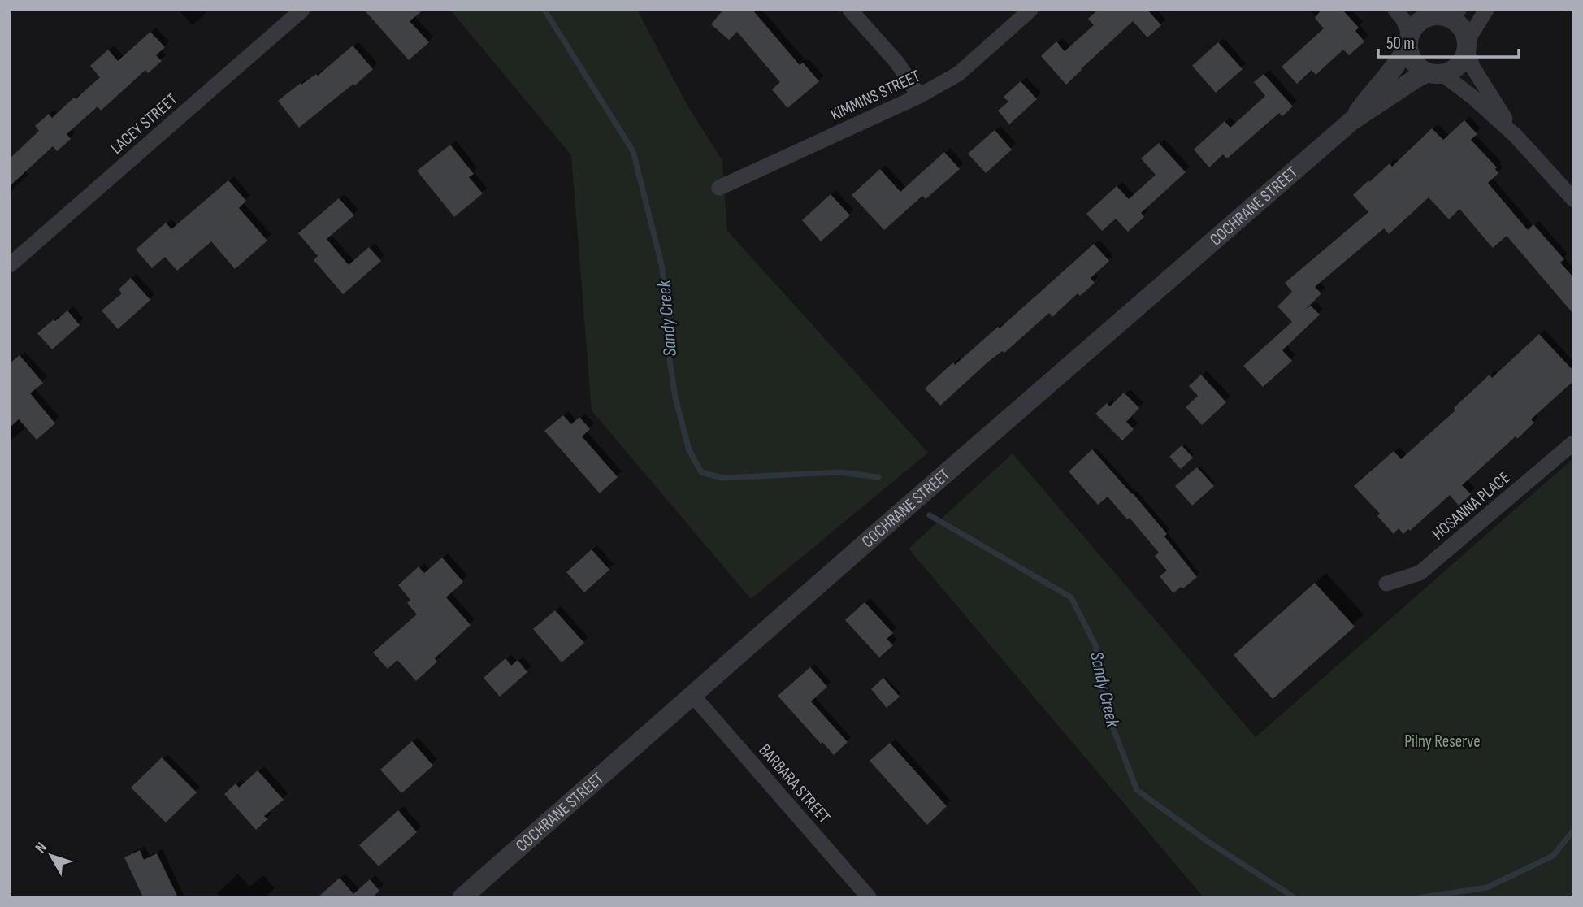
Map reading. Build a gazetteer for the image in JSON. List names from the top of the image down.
{
  "streets": {
    "street": [
      "KIMMINS STREET",
      "LACEY STREET",
      "COCHRANE STREET",
      "HOSANNA PLACE",
      "BARBARA STREET"
    ]
  },
  "crossings": [
    ["COCHRANE STREET", "BARBARA STREET"]
  ],
  "water": ["Sandy Creek"],
  "parks": ["Pilny Reserve"],
  "scale_bar": "50 m",
  "north": "top left"
}
